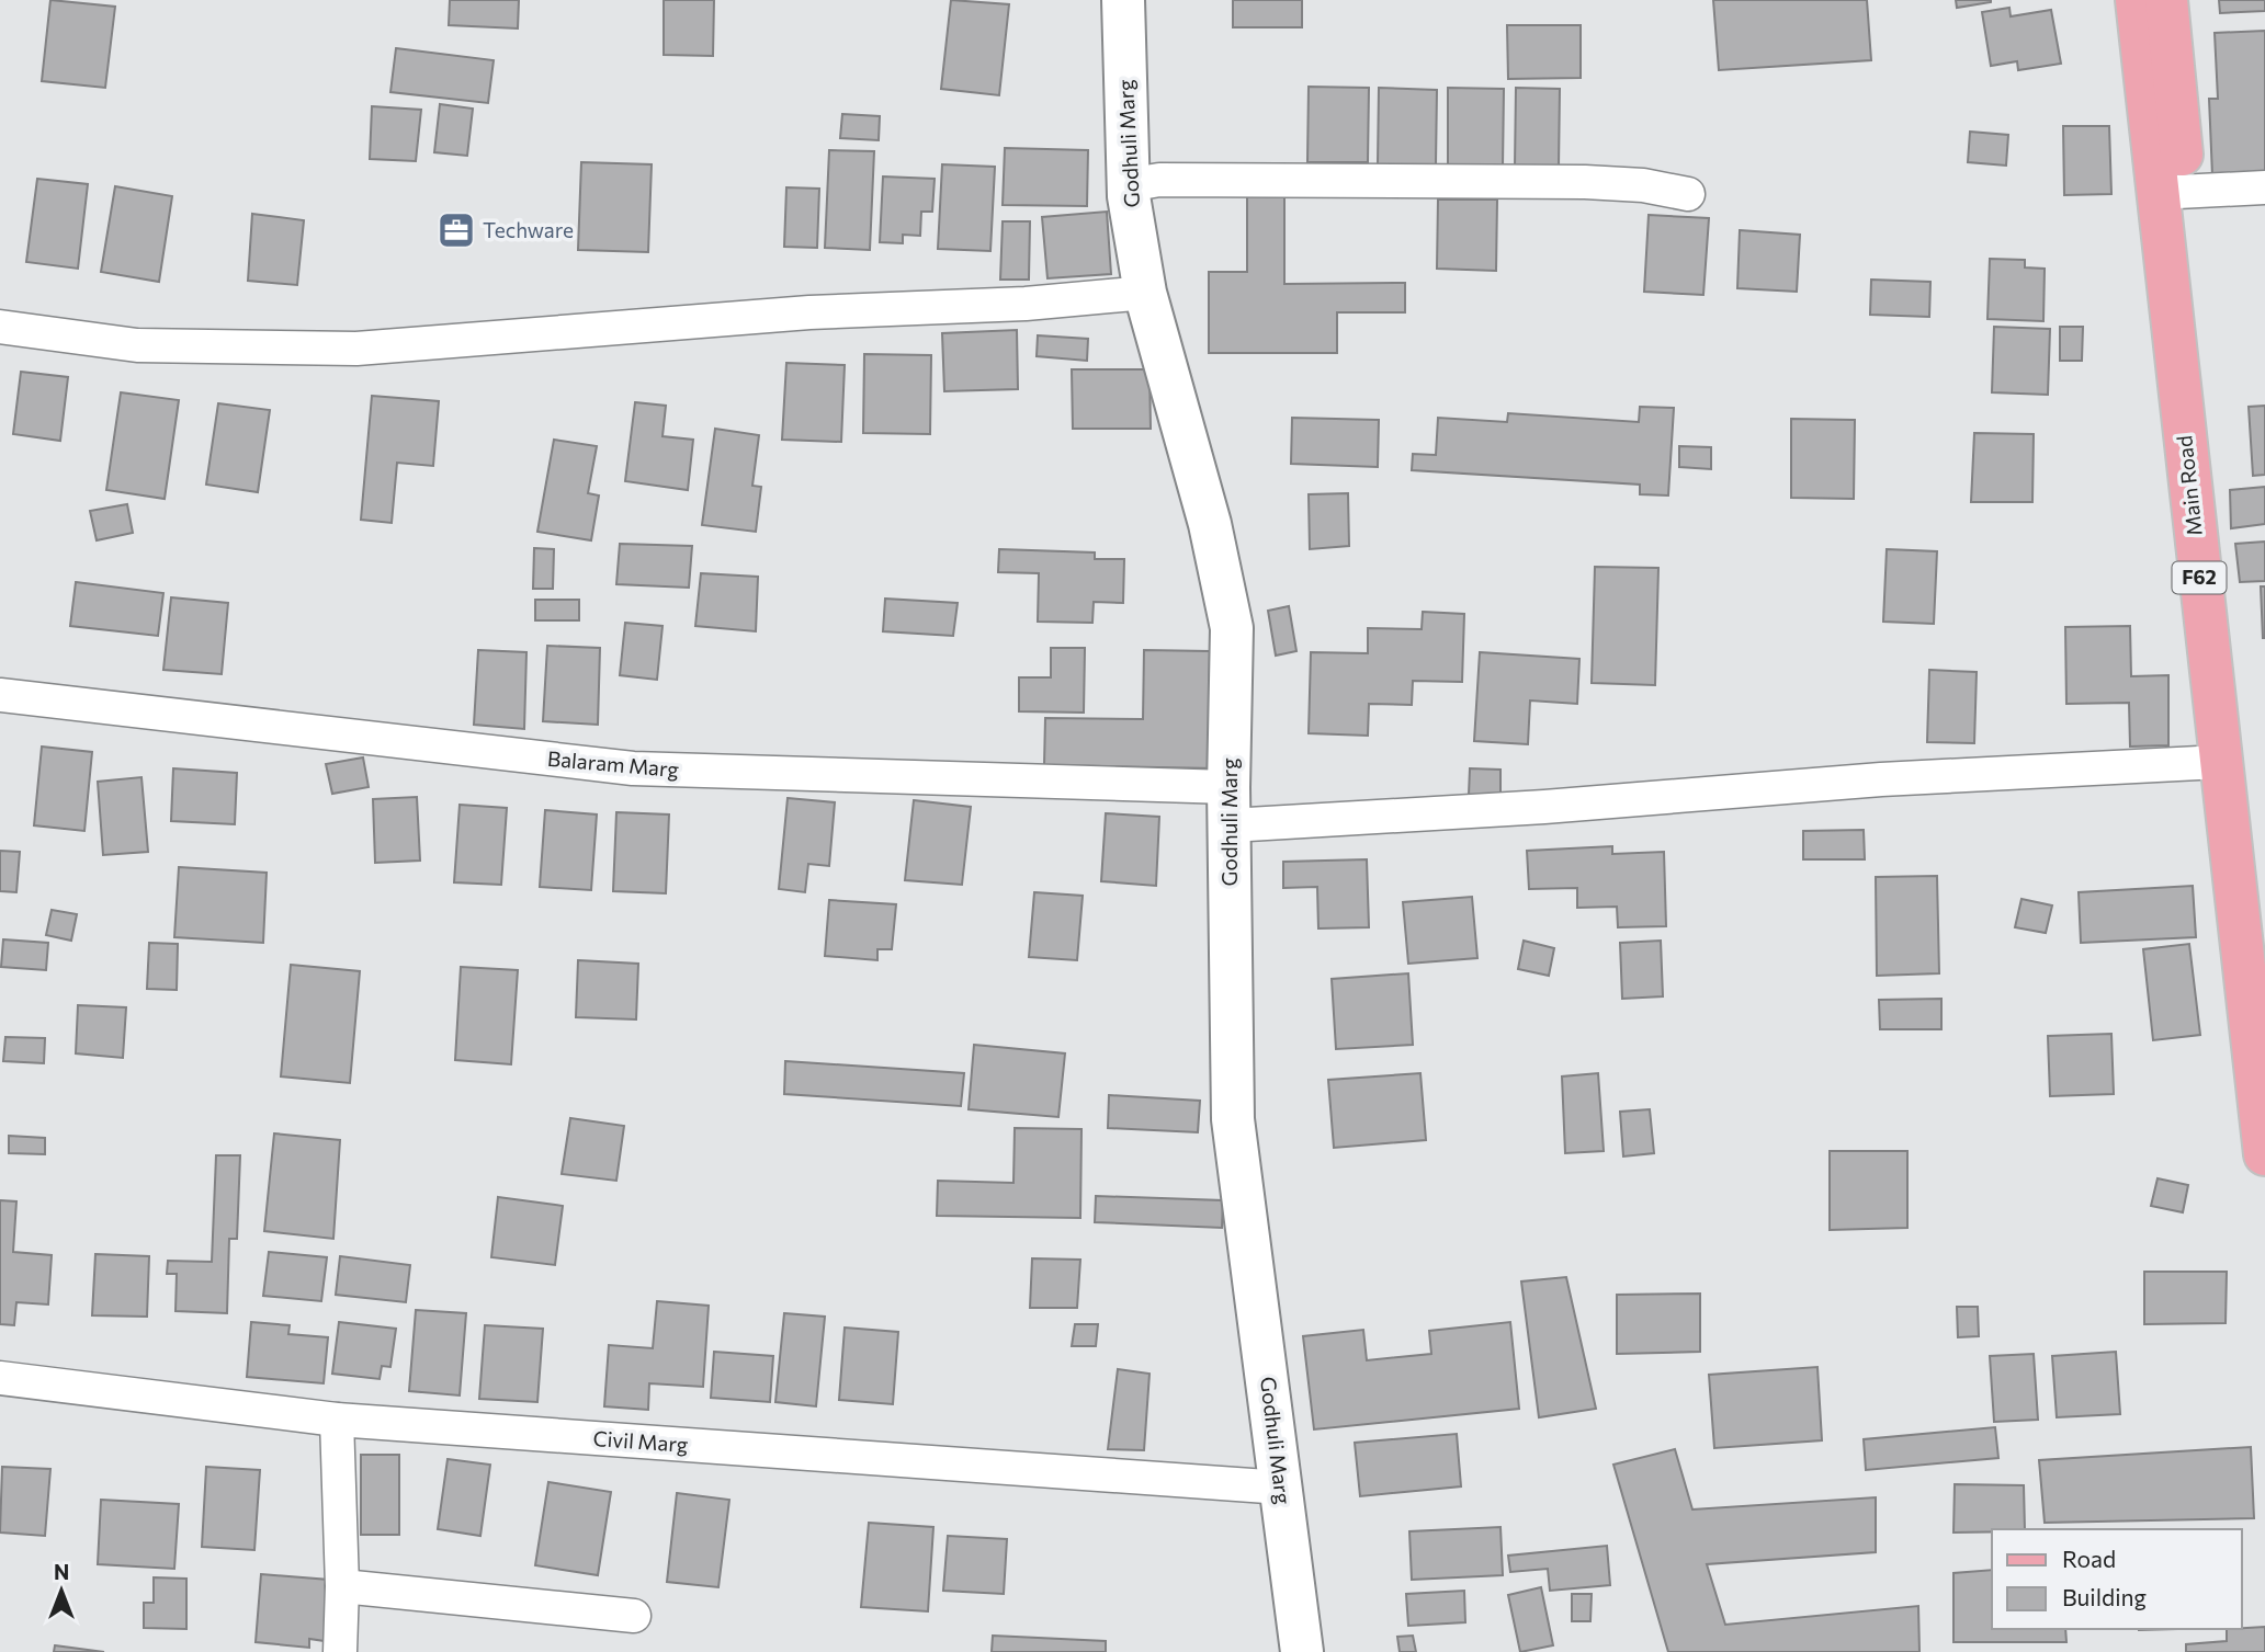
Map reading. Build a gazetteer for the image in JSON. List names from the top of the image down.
{
  "streets": {
    "main road": ["Godhuli Marg", "Main Road", "F62"],
    "street": ["Balaram Marg", "Civil Marg"]
  },
  "crossings": [
    ["Godhuli Marg", "Balaram Marg"],
    ["Godhuli Marg", "Civil Marg"],
    ["Main Road", "Balaram Marg"]
  ],
  "places": {
    "office": ["Techware"]
  },
  "legend": ["Road", "Building"],
  "north": "top"
}
